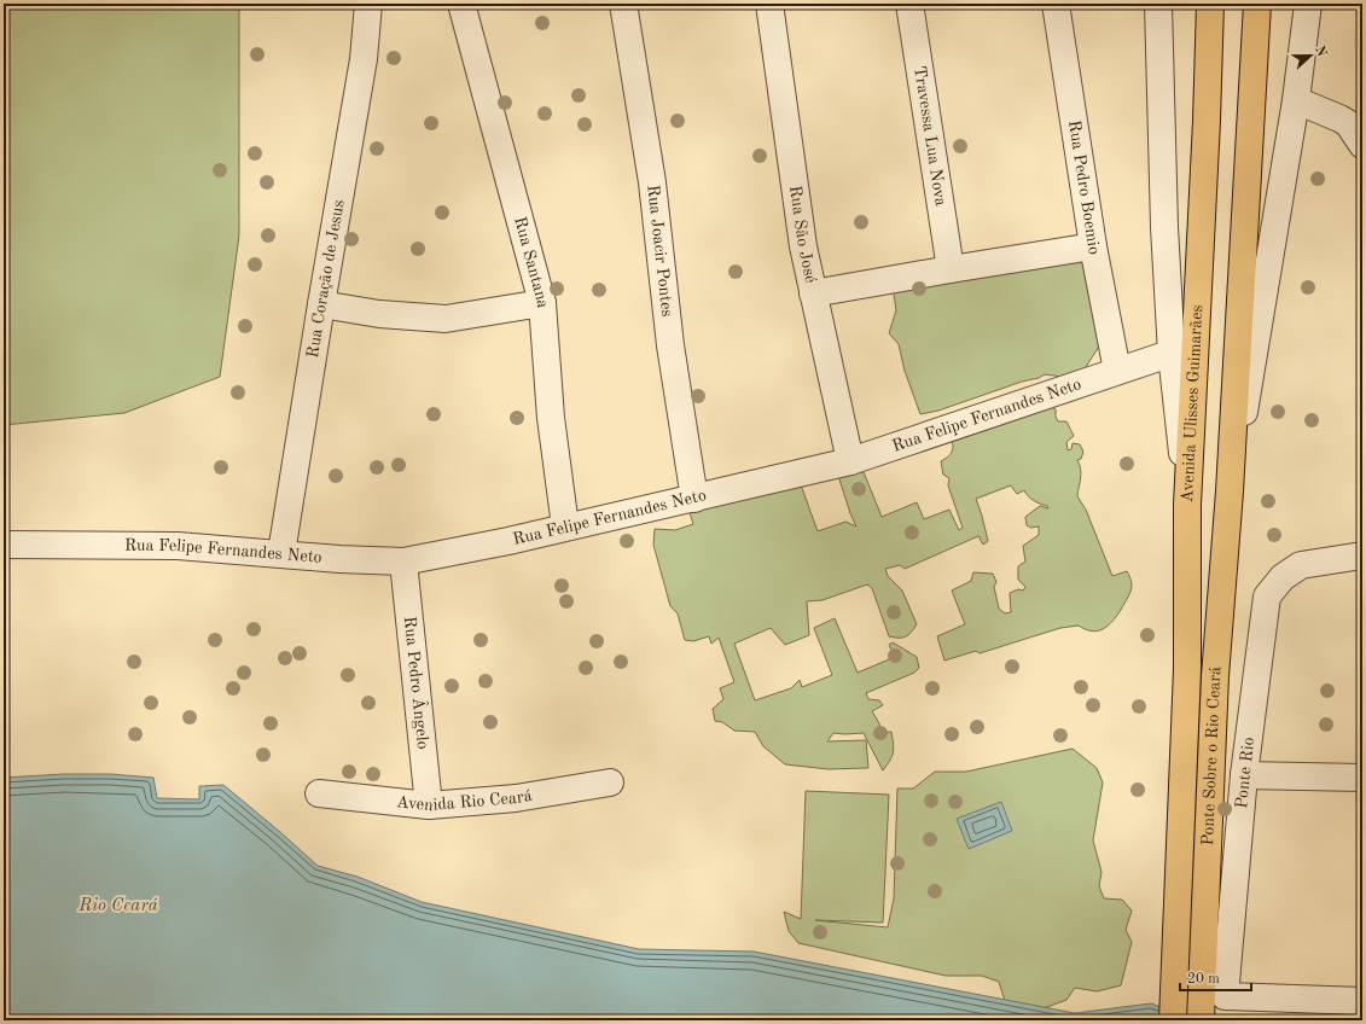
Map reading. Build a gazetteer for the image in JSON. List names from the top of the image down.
{
  "streets": {
    "main road": ["Avenida Ulisses Guimarães", "Ponte Sobre o Rio Ceará"],
    "street": [
      "Travessa Lua Nova",
      "Rua Pedro Boemio",
      "Rua São José",
      "Rua Joacir Pontes",
      "Rua Santana",
      "Rua Coração de Jesus",
      "Rua Felipe Fernandes Neto",
      "Rua Pedro Ângelo",
      "Ponte Rio",
      "Avenida Rio Ceará"
    ]
  },
  "crossings": [
    ["Rua Pedro Boemio", "Rua Felipe Fernandes Neto"],
    ["Rua São José", "Rua Felipe Fernandes Neto"],
    ["Rua Joacir Pontes", "Rua Felipe Fernandes Neto"],
    ["Rua Santana", "Rua Felipe Fernandes Neto"],
    ["Rua Coração de Jesus", "Rua Felipe Fernandes Neto"],
    ["Avenida Ulisses Guimarães", "Rua Felipe Fernandes Neto"],
    ["Avenida Ulisses Guimarães", "Ponte Sobre o Rio Ceará"],
    ["Rua Felipe Fernandes Neto", "Rua Pedro Ângelo"],
    ["Rua Pedro Ângelo", "Avenida Rio Ceará"]
  ],
  "water": ["Rio Ceará"],
  "scale_bar": "20 m",
  "north": "right"
}
